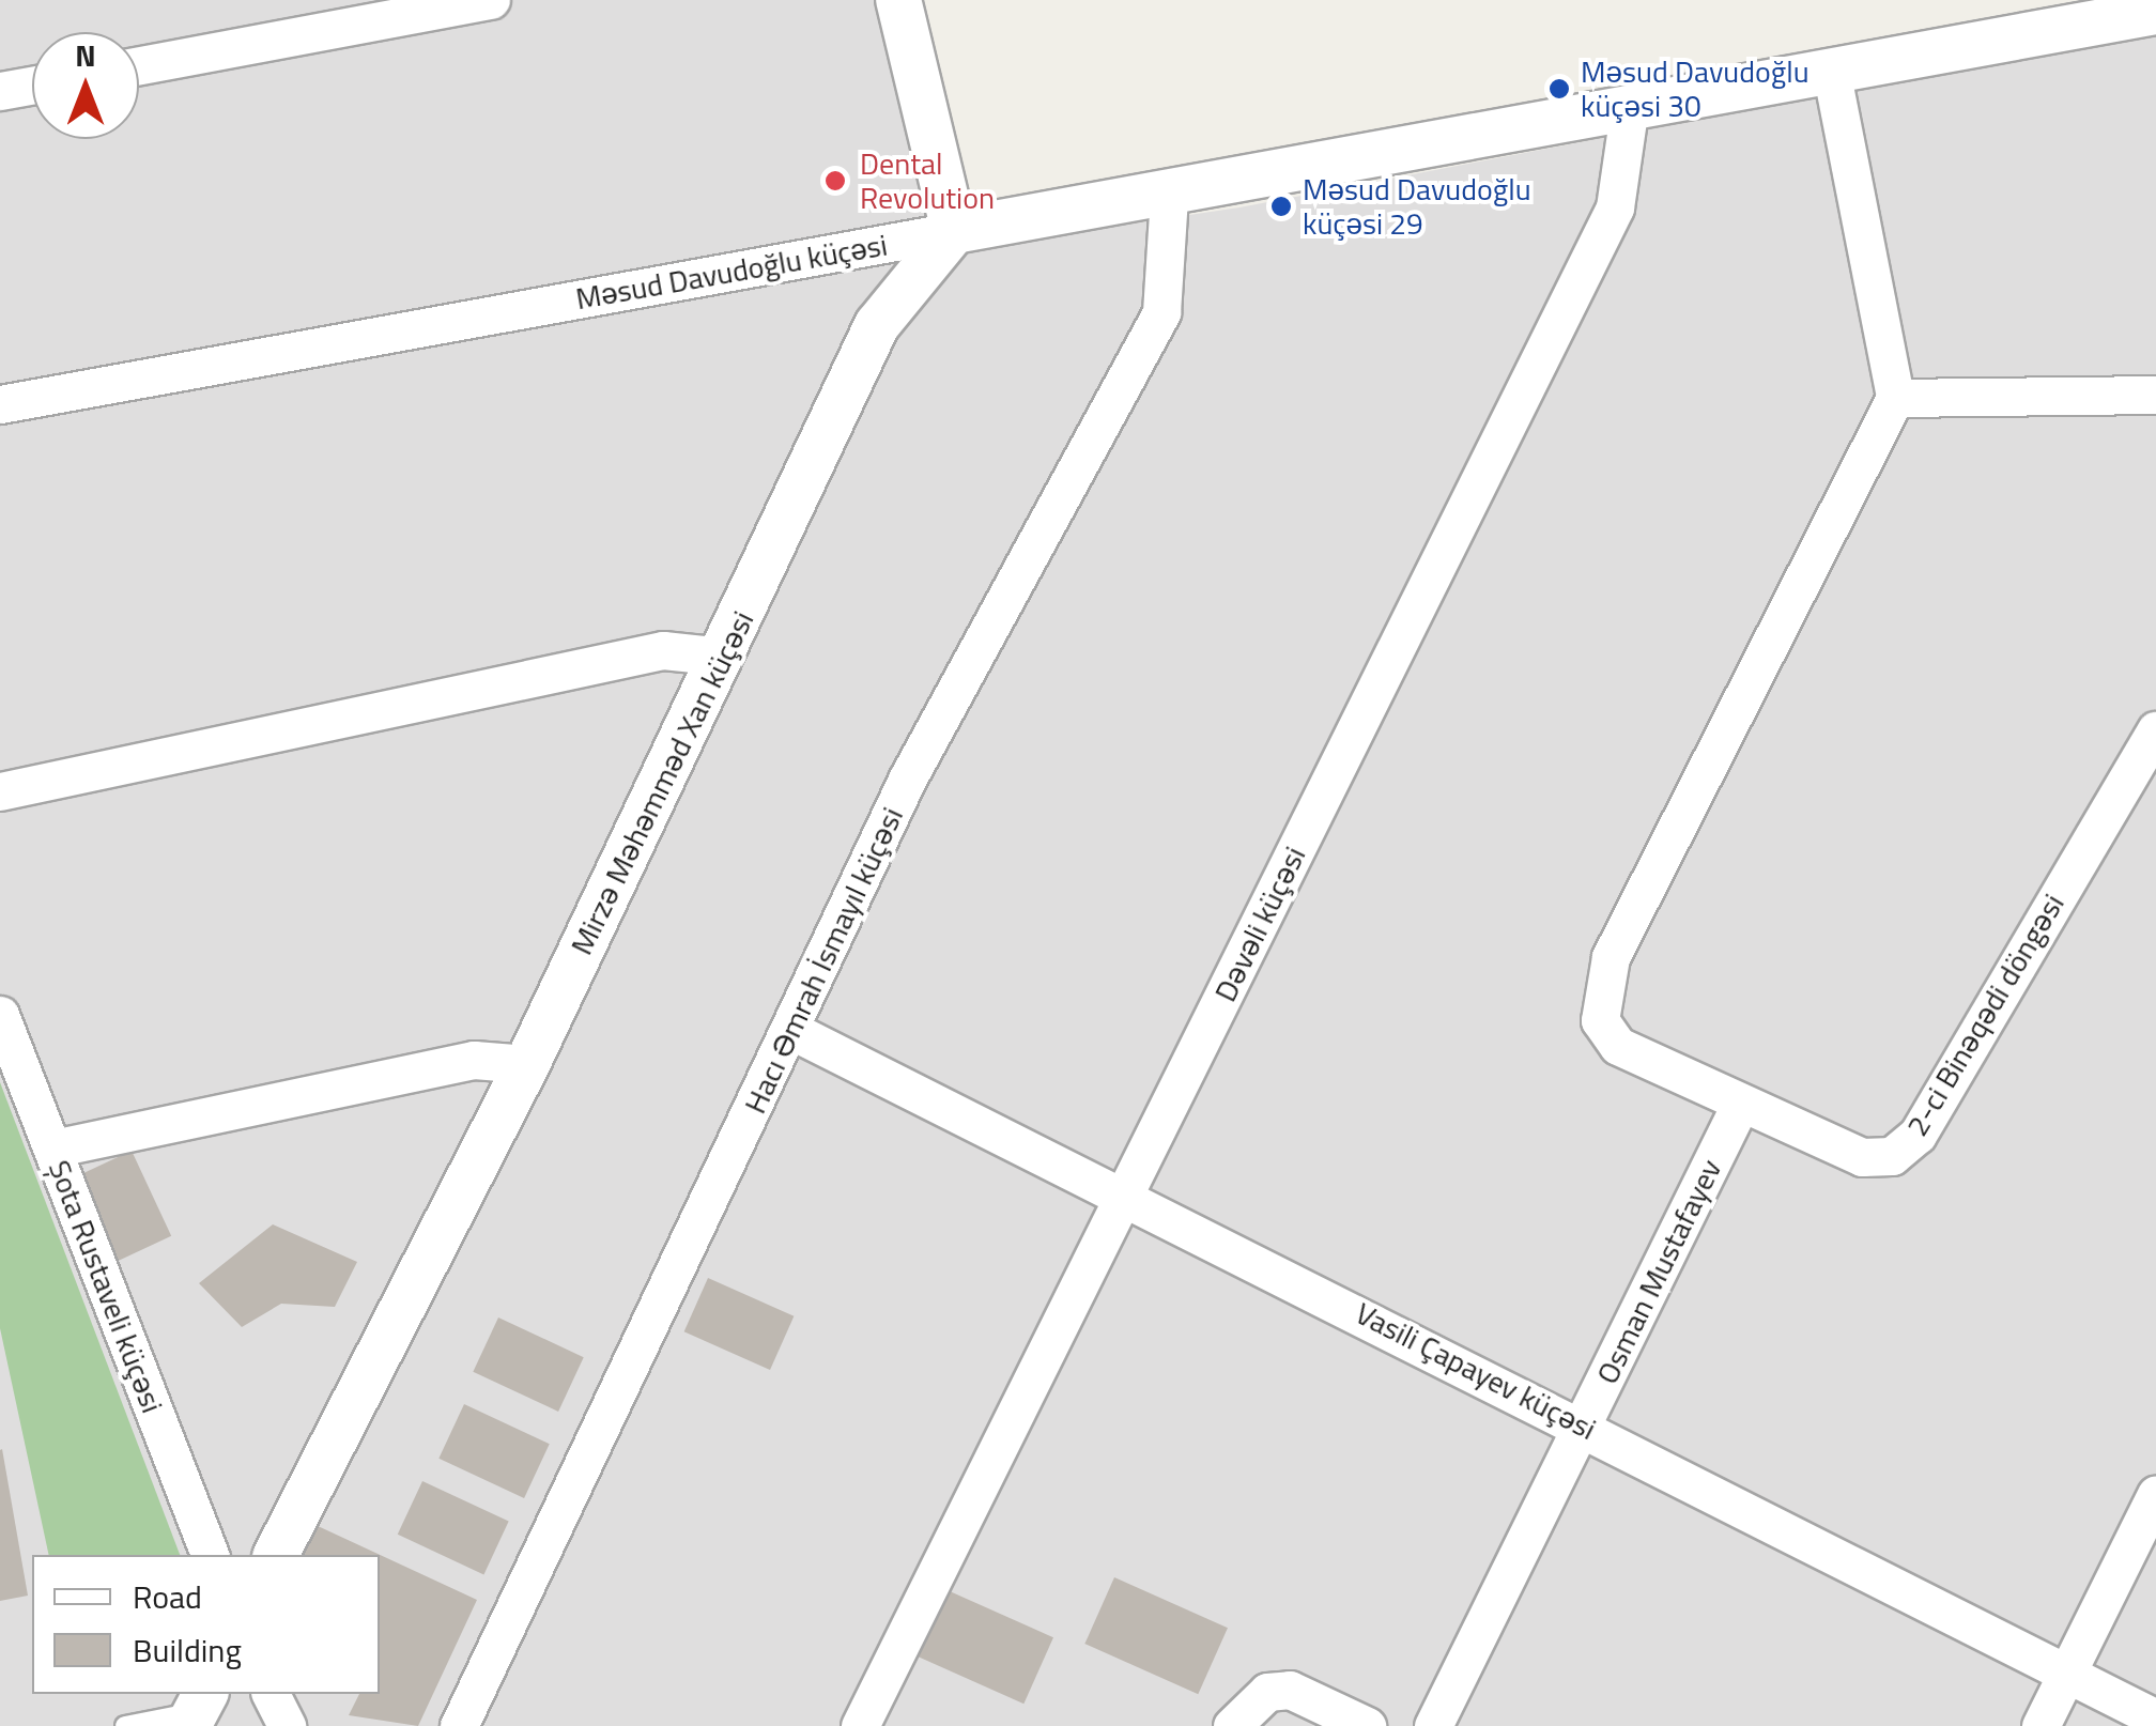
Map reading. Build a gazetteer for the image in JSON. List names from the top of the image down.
{
  "streets": {
    "street": [
      "Məsud Davudoğlu küçəsi",
      "Mirzə Məhəmməd Xan küçəsi",
      "Dəvəli küçəsi",
      "Hacı Əmrah İsmayıl küçəsi",
      "2-ci Binəqədi döngəsi",
      "Osman Mustafayev",
      "Şota Rustaveli küçəsi",
      "Vasili Çapayev küçəsi"
    ]
  },
  "crossings": [
    ["Məsud Davudoğlu küçəsi", "Mirzə Məhəmməd Xan küçəsi"],
    ["Məsud Davudoğlu küçəsi", "Dəvəli küçəsi"],
    ["Məsud Davudoğlu küçəsi", "Hacı Əmrah İsmayıl küçəsi"],
    ["Dəvəli küçəsi", "Vasili Çapayev küçəsi"],
    ["Hacı Əmrah İsmayıl küçəsi", "Vasili Çapayev küçəsi"],
    ["2-ci Binəqədi döngəsi", "Osman Mustafayev"],
    ["Osman Mustafayev", "Vasili Çapayev küçəsi"]
  ],
  "places": ["Məsud Davudoğlu küçəsi 30", "Dental Revolution", "Məsud Davudoğlu küçəsi 29"],
  "legend": ["Road", "Building"],
  "north": "top"
}
